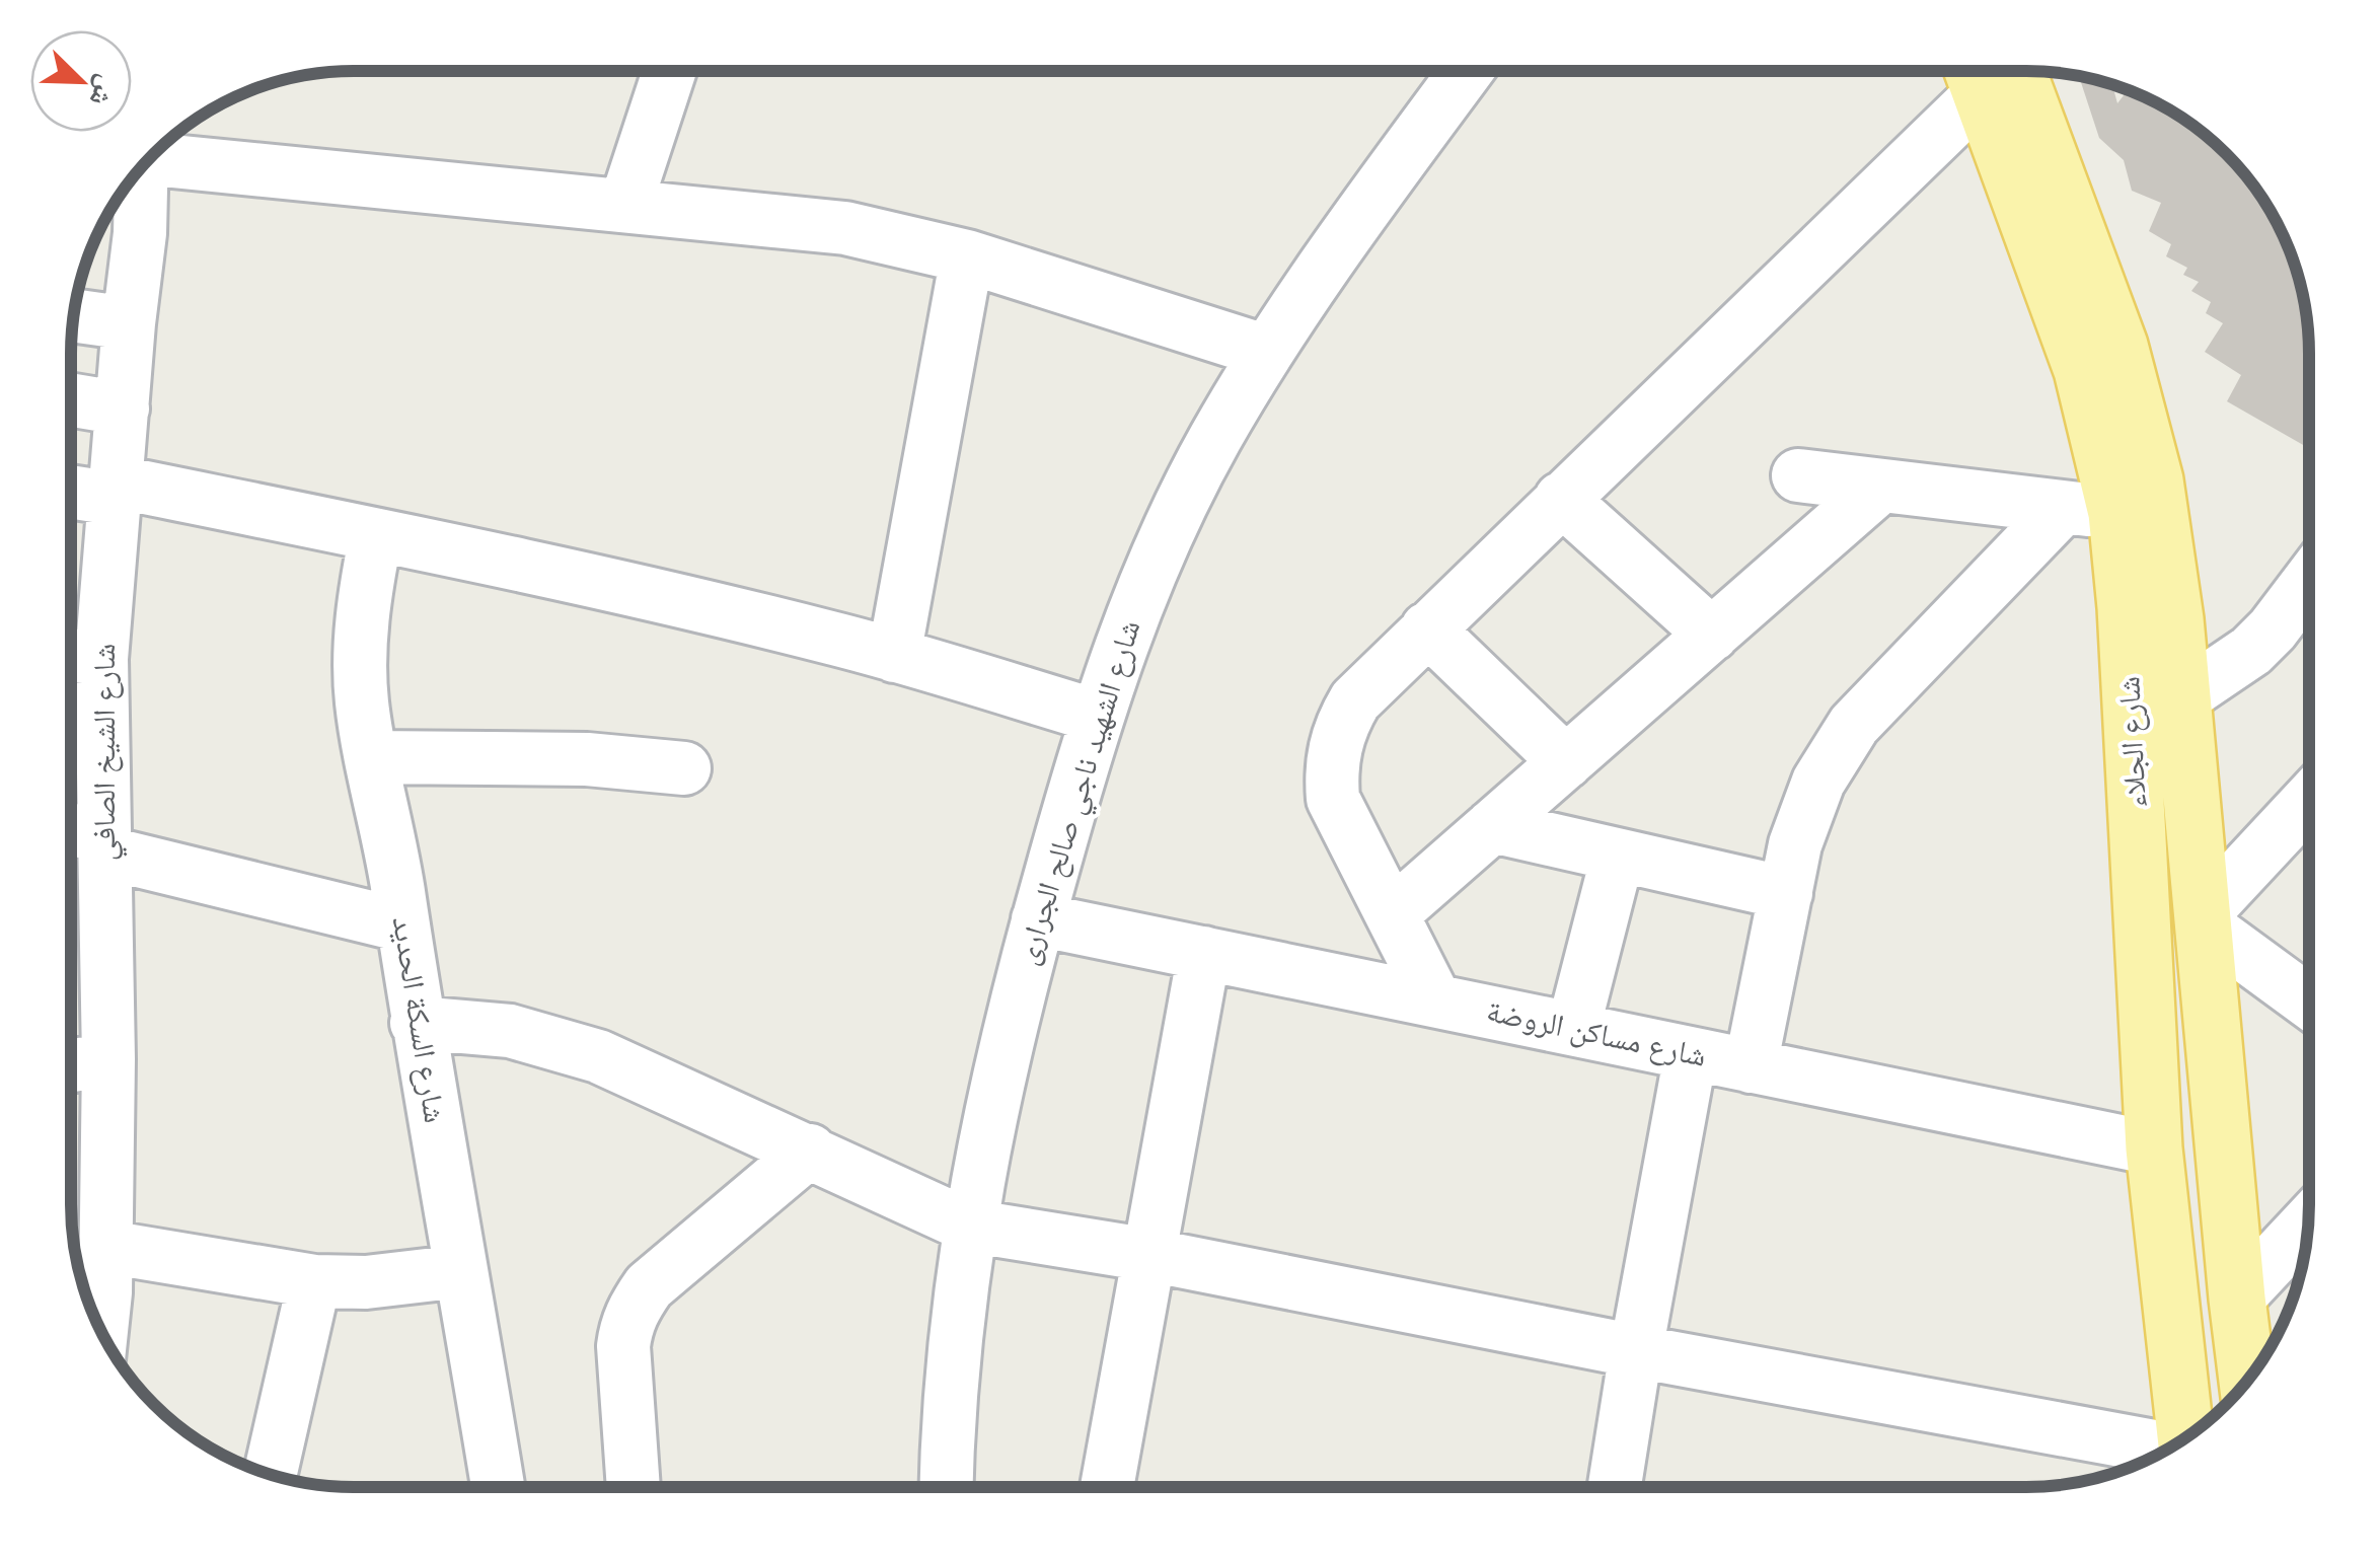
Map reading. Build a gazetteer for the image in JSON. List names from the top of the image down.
{
  "streets": {
    "main road": ["شارع الجلاء"],
    "street": [
      "شارع الشيخ الصافي",
      "شارع الشهيد ناجي صالح الجرارى",
      "شارع السكة الحديد",
      "شارع مساكن الروضة"
    ]
  },
  "crossings": [
    ["شارع الجلاء", "شارع مساكن الروضة"],
    ["شارع الشهيد ناجي صالح الجرارى", "شارع مساكن الروضة"]
  ],
  "north": "bottom right"
}
